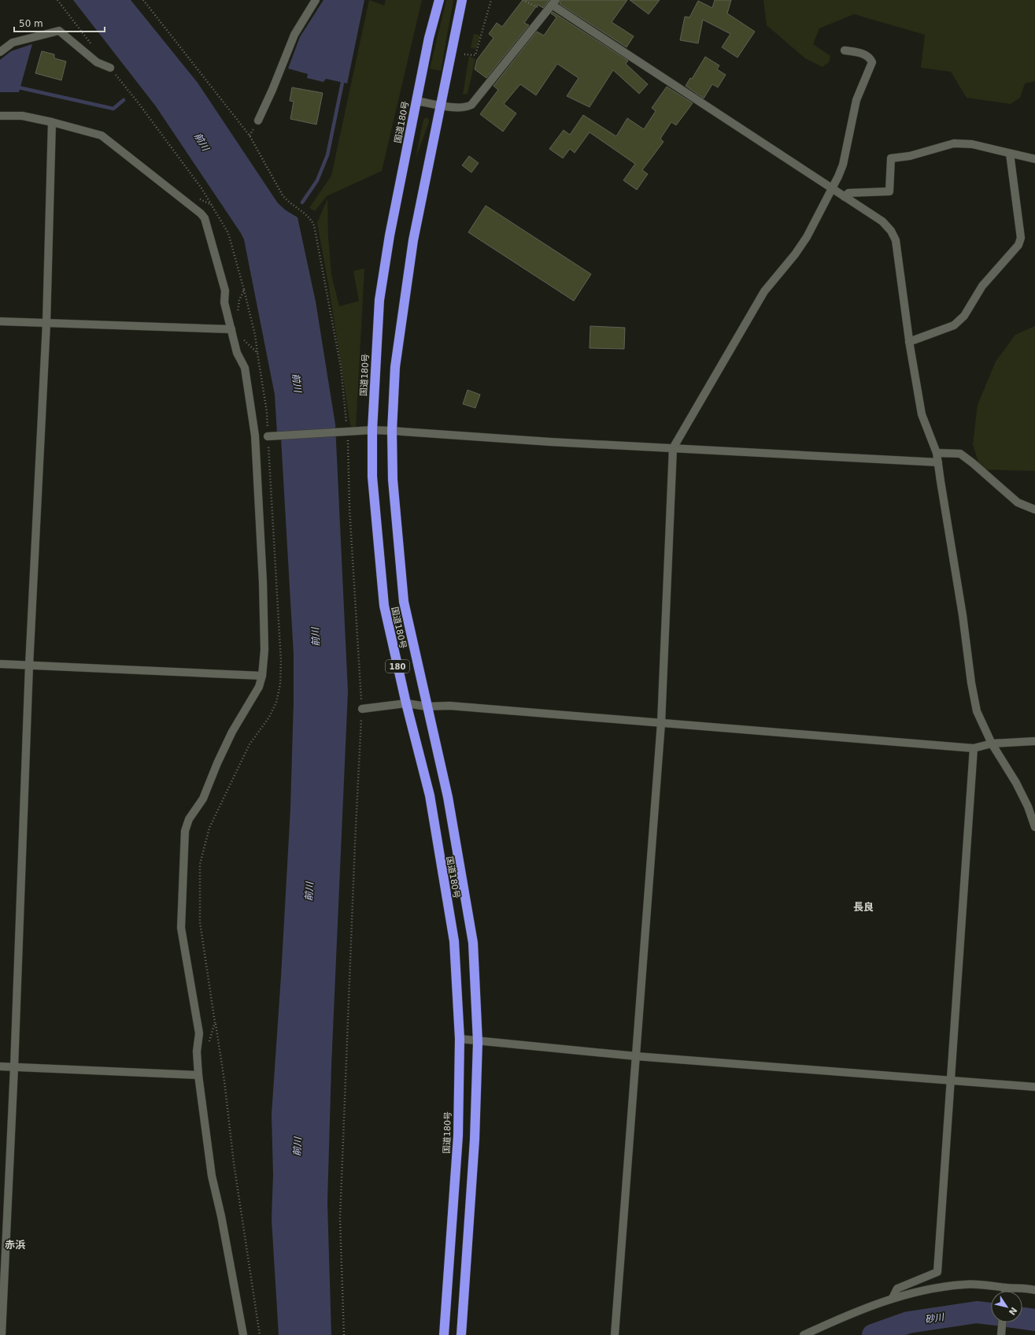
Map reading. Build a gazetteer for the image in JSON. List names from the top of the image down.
{
  "streets": {
    "highway": ["国道180号", "180"]
  },
  "districts": ["長良", "赤浜"],
  "water": ["前川", "砂川"],
  "scale_bar": "50 m",
  "north": "bottom right"
}
